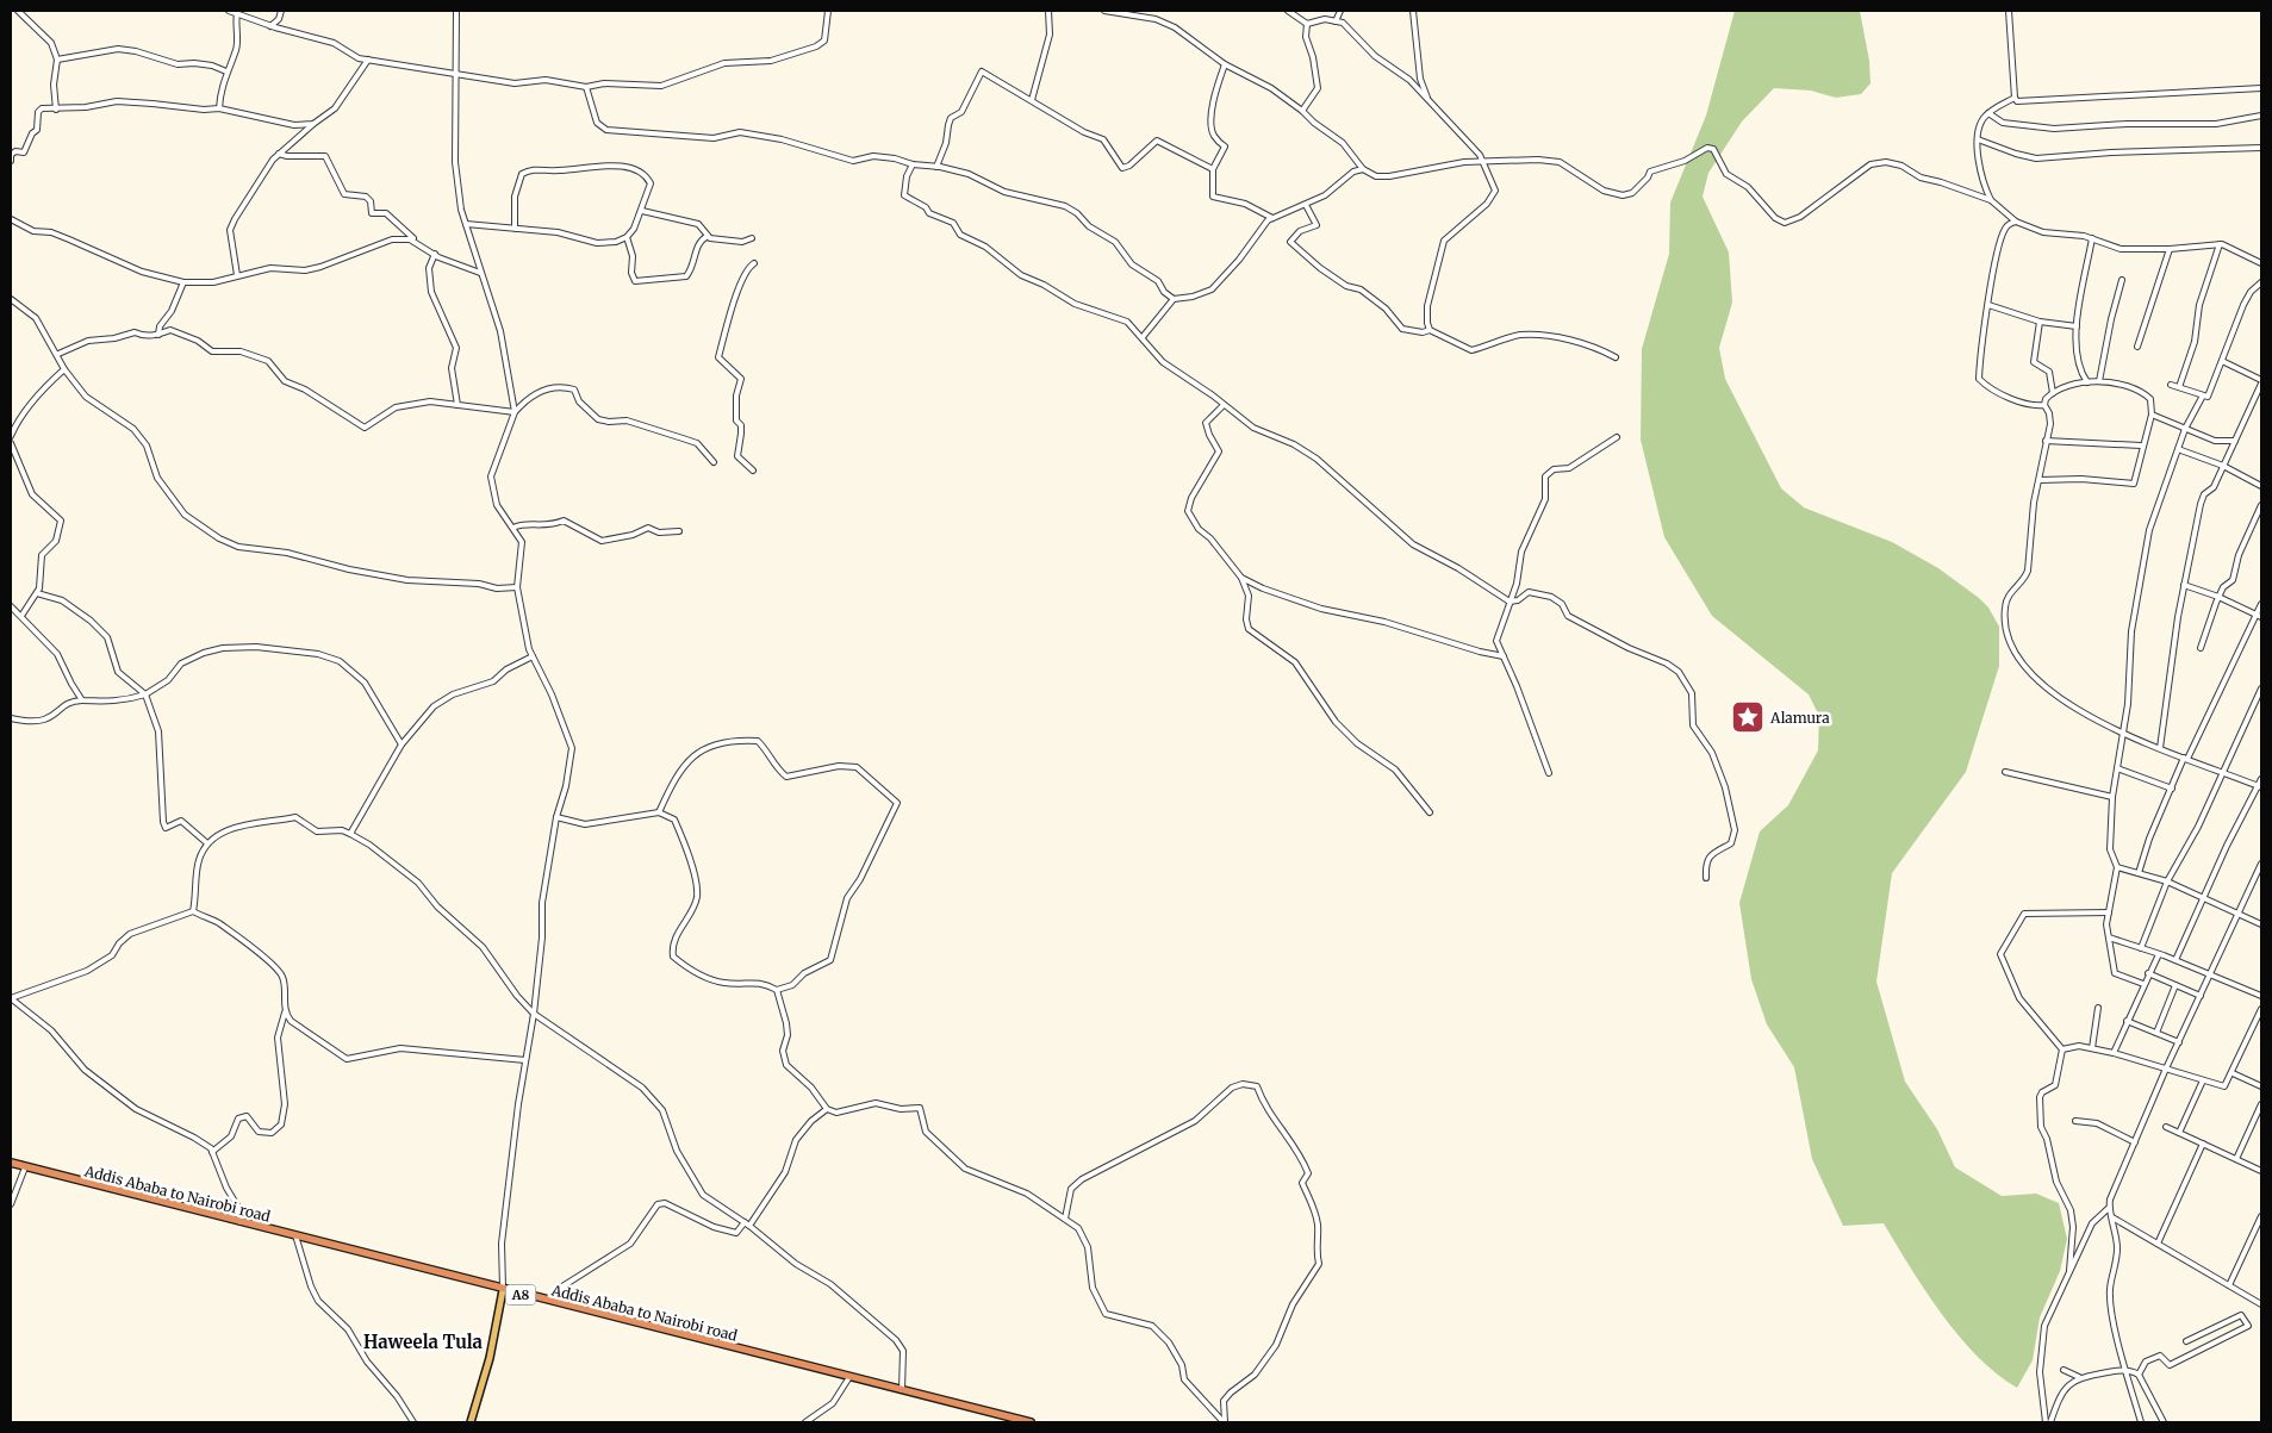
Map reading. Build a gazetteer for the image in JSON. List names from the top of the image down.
{
  "streets": {
    "highway": ["Addis Ababa to Nairobi road", "A8"]
  },
  "districts": ["Haweela Tula"],
  "places": {
    "place": ["Alamura"]
  }
}
